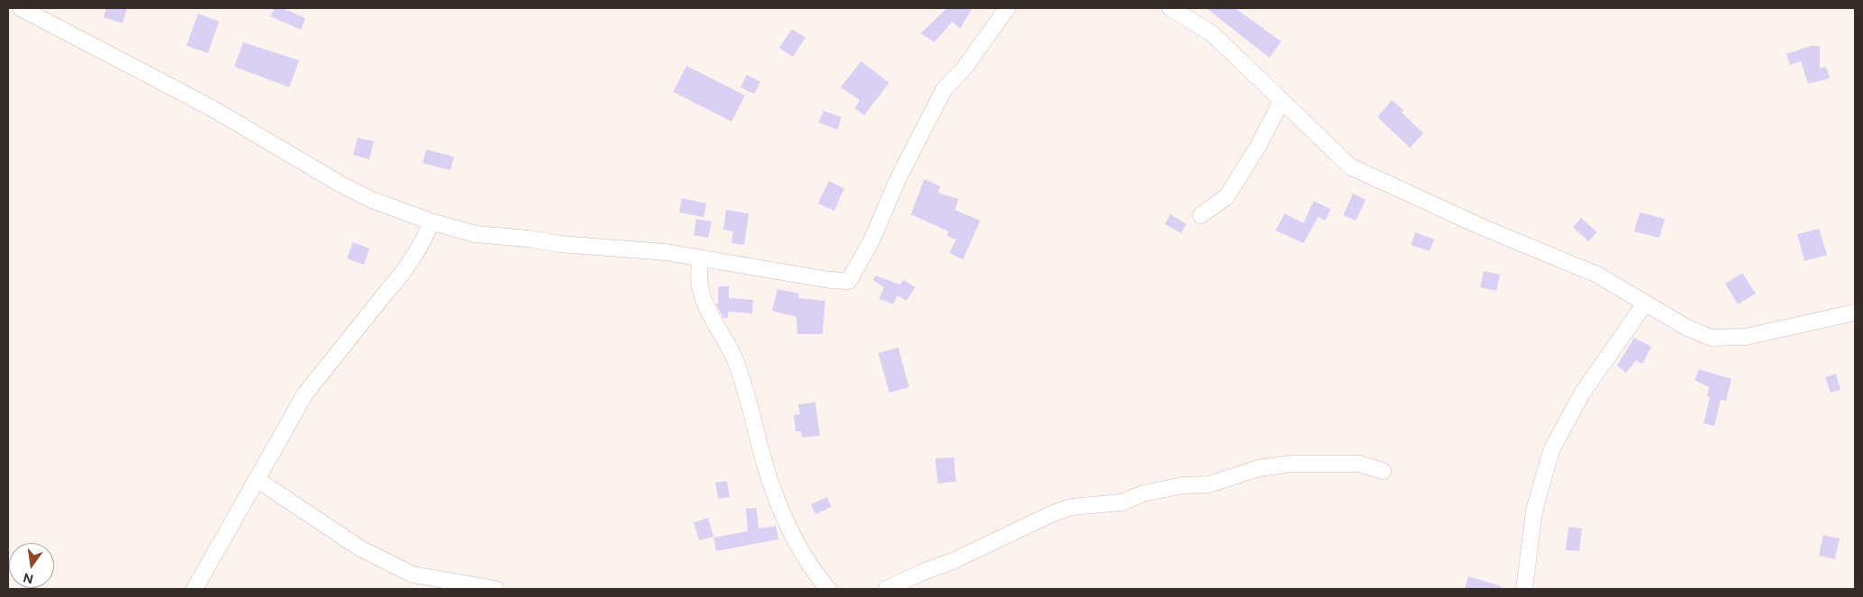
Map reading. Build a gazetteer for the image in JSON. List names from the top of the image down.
{
  "north": "bottom"
}
